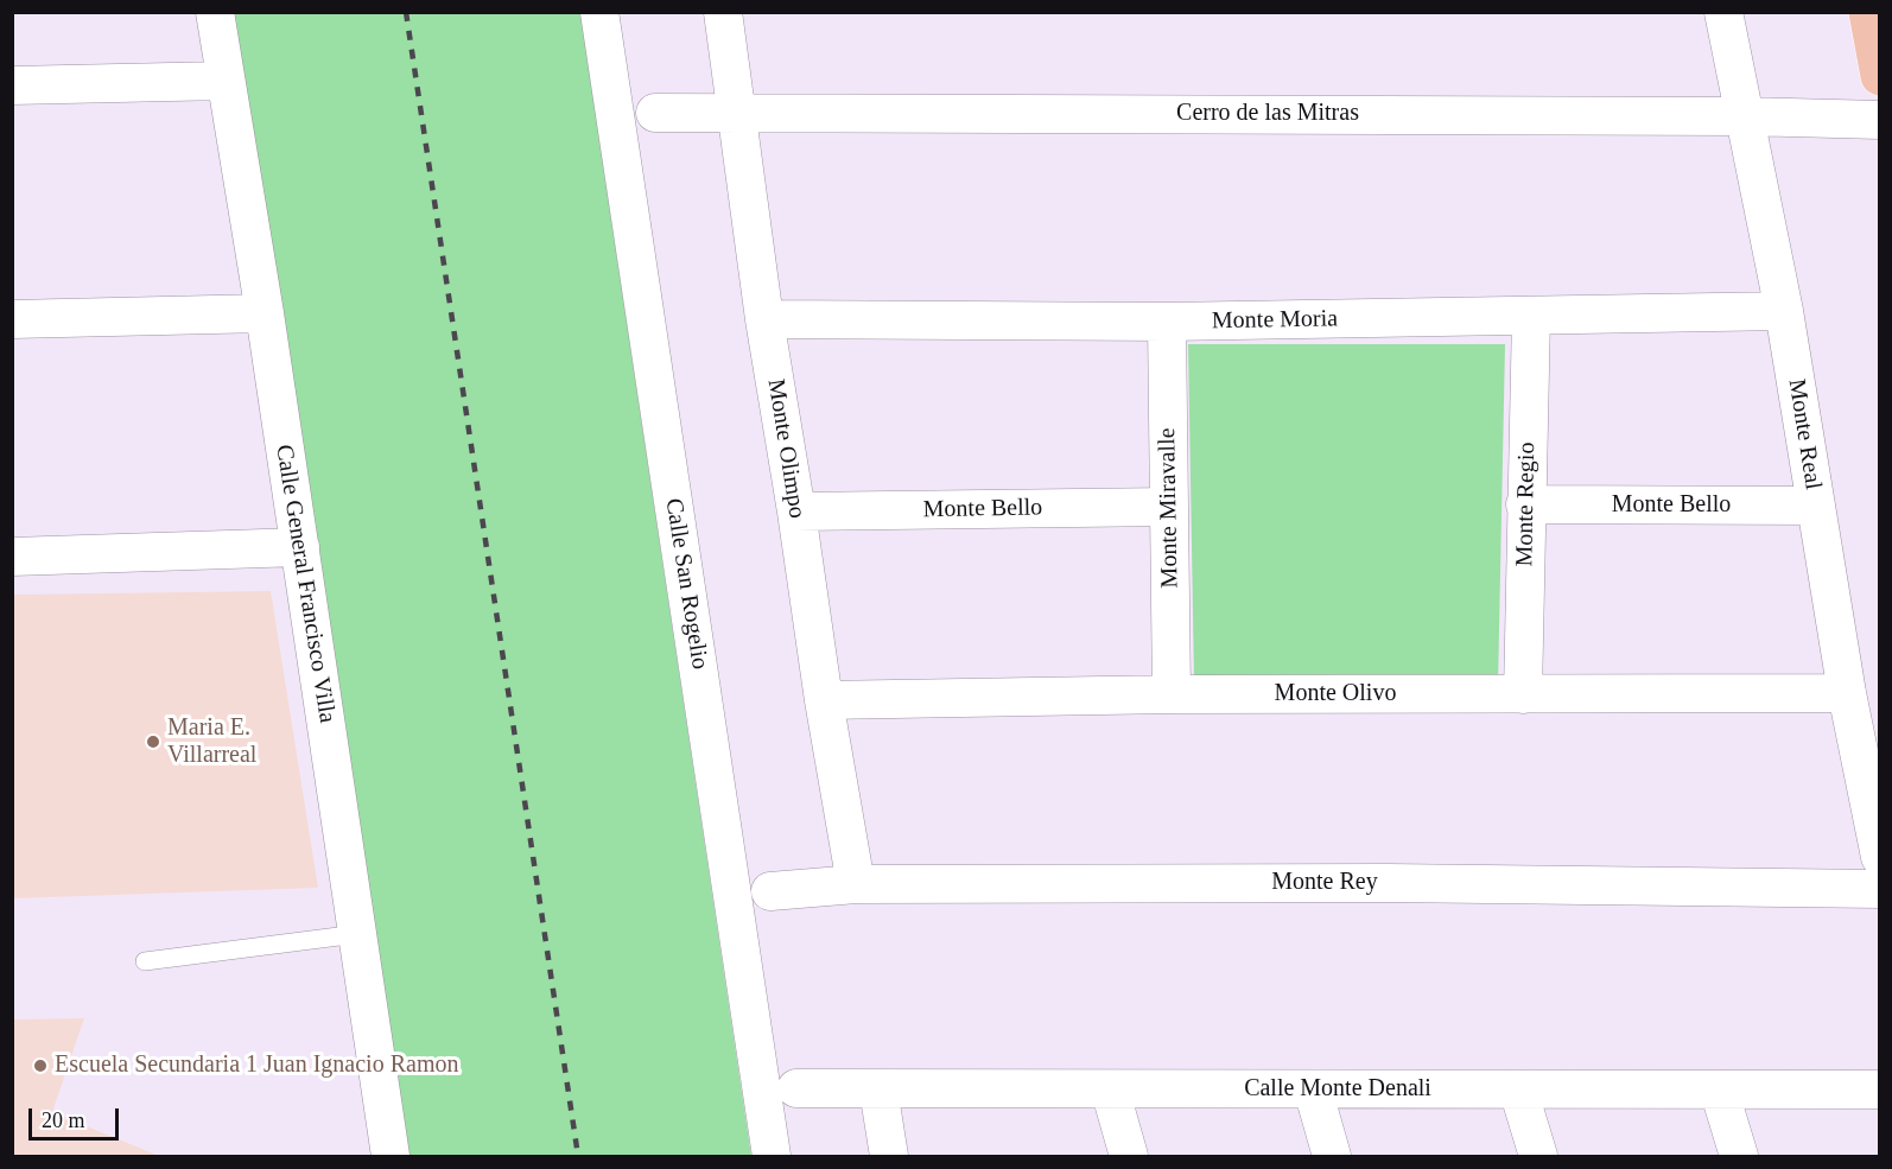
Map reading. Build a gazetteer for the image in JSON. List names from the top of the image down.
{
  "streets": {
    "street": [
      "Cerro de las Mitras",
      "Monte Moria",
      "Monte Real",
      "Monte Olimpo",
      "Monte Regio",
      "Monte Bello",
      "Monte Miravalle",
      "Calle General Francisco Villa",
      "Calle San Rogelio",
      "Monte Olivo",
      "Monte Rey",
      "Calle Monte Denali"
    ]
  },
  "crossings": [
    ["Cerro de las Mitras", "Monte Real"],
    ["Cerro de las Mitras", "Monte Olimpo"],
    ["Monte Moria", "Monte Real"],
    ["Monte Moria", "Monte Olimpo"],
    ["Monte Moria", "Monte Regio"],
    ["Monte Moria", "Monte Miravalle"],
    ["Monte Real", "Monte Bello"],
    ["Monte Real", "Monte Olivo"],
    ["Monte Olimpo", "Monte Bello"],
    ["Monte Olimpo", "Monte Olivo"],
    ["Monte Olimpo", "Monte Rey"],
    ["Monte Regio", "Monte Bello"],
    ["Monte Regio", "Monte Olivo"],
    ["Monte Bello", "Monte Miravalle"],
    ["Monte Miravalle", "Monte Olivo"]
  ],
  "places": ["Maria E. Villarreal", "Escuela Secundaria 1 Juan Ignacio Ramon"],
  "scale_bar": "20 m"
}
